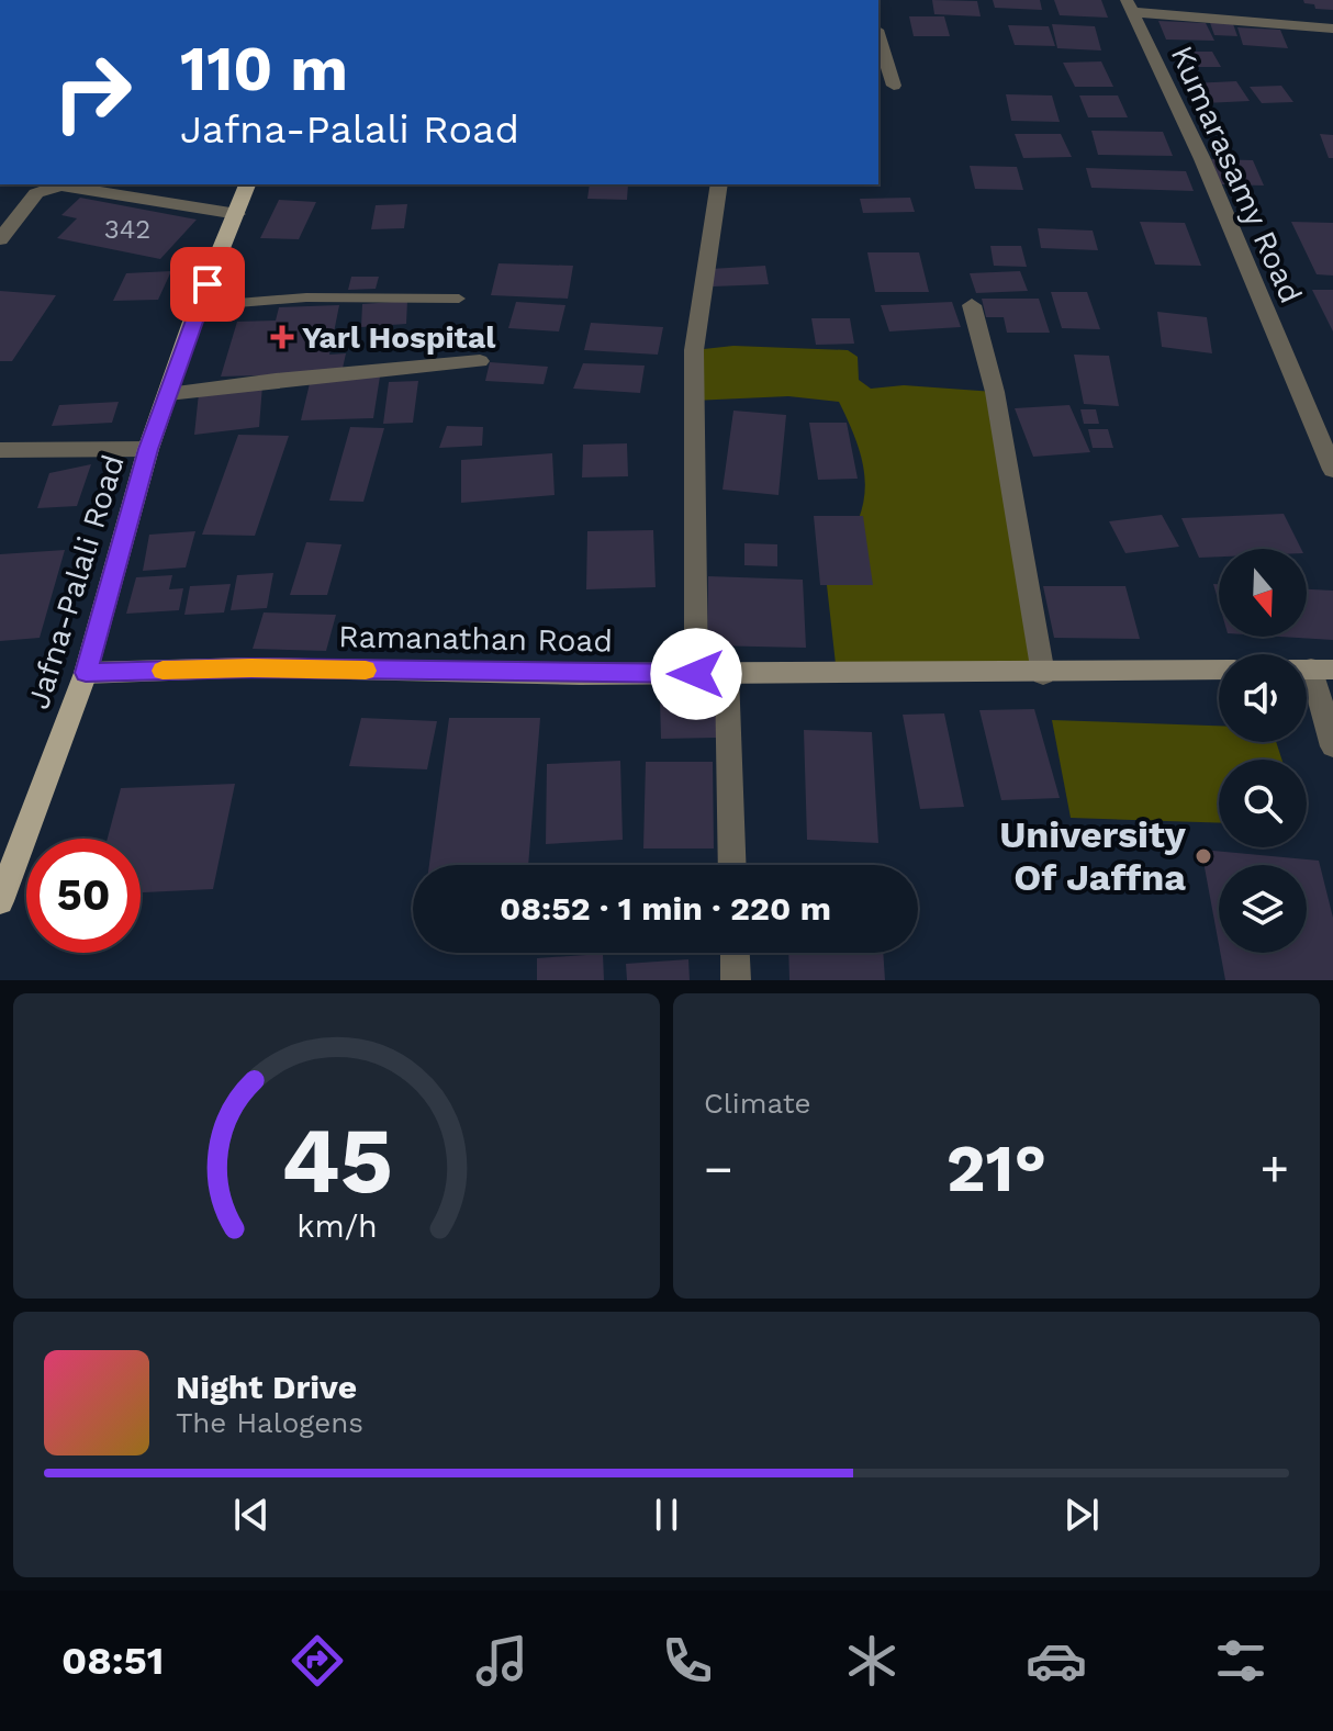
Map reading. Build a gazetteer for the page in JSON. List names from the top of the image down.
{
  "streets": {
    "main road": ["Jafna-Palali Road", "Ramanathan Road"],
    "street": ["Kumarasamy Road"]
  },
  "crossings": [
    ["Jafna-Palali Road", "Ramanathan Road"]
  ],
  "places": {
    "health": ["Yarl Hospital"],
    "other": ["University Of Jaffna"]
  },
  "house_numbers": ["342"],
  "north": "bottom",
  "page": {
    "turn": ["110 m", "Jafna-Palali Road"],
    "limit": "50",
    "trip": "08:52 · 1 min · 220 m",
    "tile": "Climate",
    "heat": ["−", "21°", "+"],
    "song": ["Night Drive", "The Halogens"],
    "tabs": "08:51",
    "gauge": ["45", "km/h"]
  }
}
